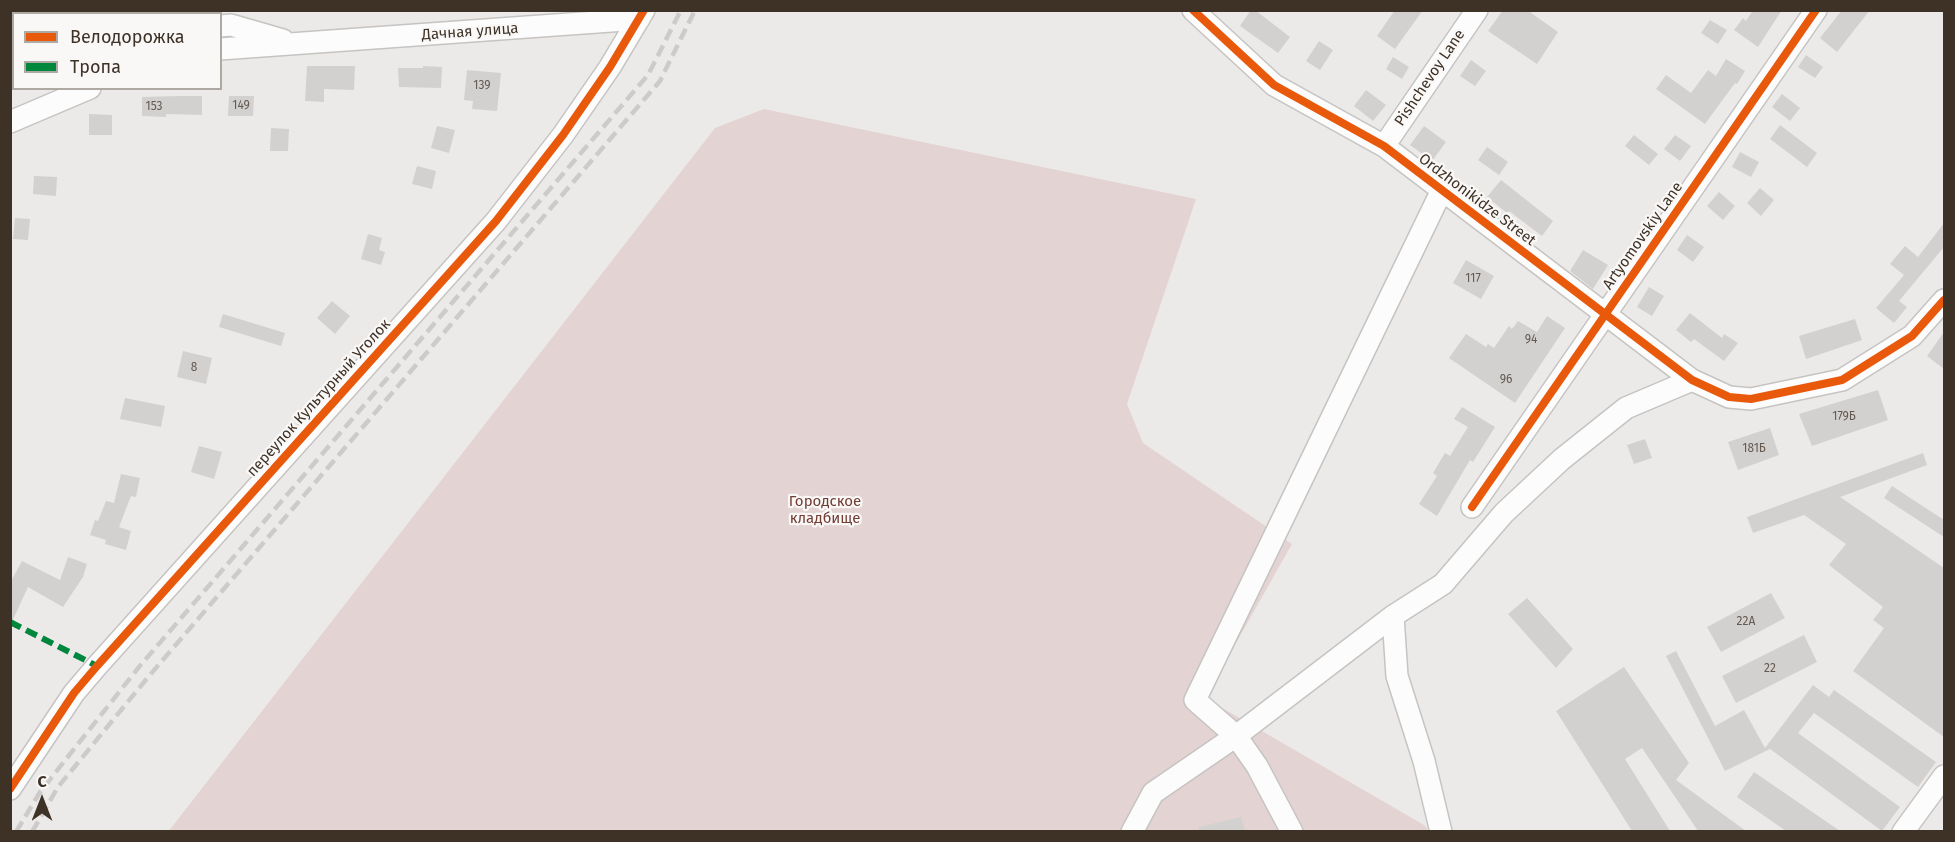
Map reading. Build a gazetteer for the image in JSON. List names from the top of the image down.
{
  "streets": {
    "street": [
      "Дачная улица",
      "Pishchevoy Lane",
      "Ordzhonikidze Street",
      "Artyomovskiy Lane",
      "переулок Культурный Уголок"
    ]
  },
  "crossings": [
    ["Дачная улица", "переулок Культурный Уголок"],
    ["Pishchevoy Lane", "Ordzhonikidze Street"],
    ["Ordzhonikidze Street", "Artyomovskiy Lane"]
  ],
  "parks": ["Городское кладбище"],
  "house_numbers": [
    "139",
    "149",
    "153",
    "117",
    "94",
    "8",
    "96",
    "179Б",
    "181Б",
    "22А",
    "22"
  ],
  "legend": ["Велодорожка", "Тропа"],
  "north": "top"
}
